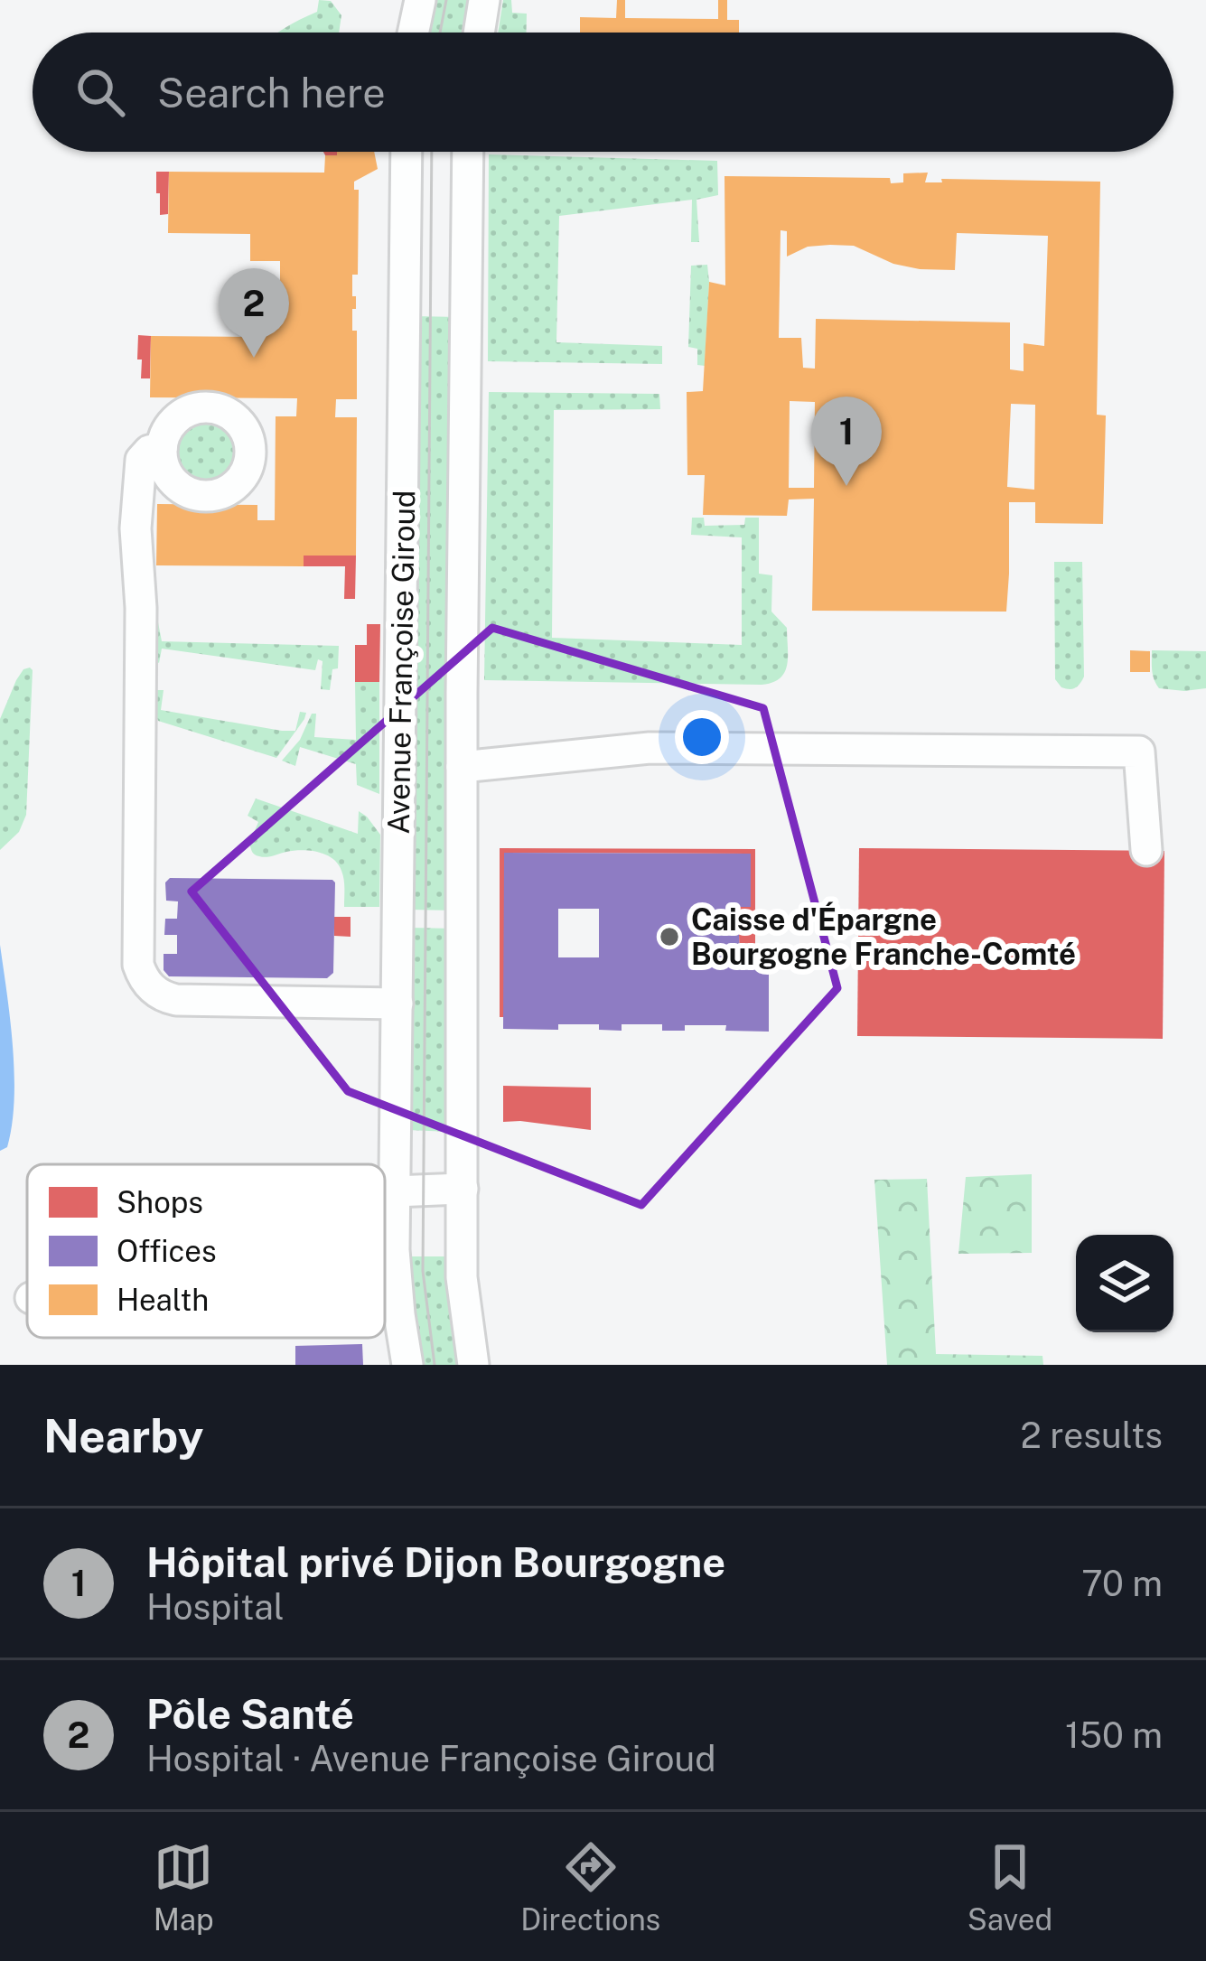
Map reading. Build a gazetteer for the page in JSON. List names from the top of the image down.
{
  "streets": {
    "street": ["Avenue Françoise Giroud"]
  },
  "places": ["Caisse d'Épargne Bourgogne Franche-Comté"],
  "legend": ["Shops", "Offices", "Health"],
  "page": {
    "search": "Search here",
    "pins": ["2", "1"],
    "heading": ["Nearby", "2 results"],
    "list": [
      {
        "mark": "1",
        "name": "Hôpital privé Dijon Bourgogne",
        "note": "Hospital",
        "value": "70 m"
      },
      {
        "mark": "2",
        "name": "Pôle Santé",
        "note": "Hospital · Avenue Françoise Giroud",
        "value": "150 m"
      }
    ],
    "nav": ["Map", "Directions", "Saved"]
  }
}
